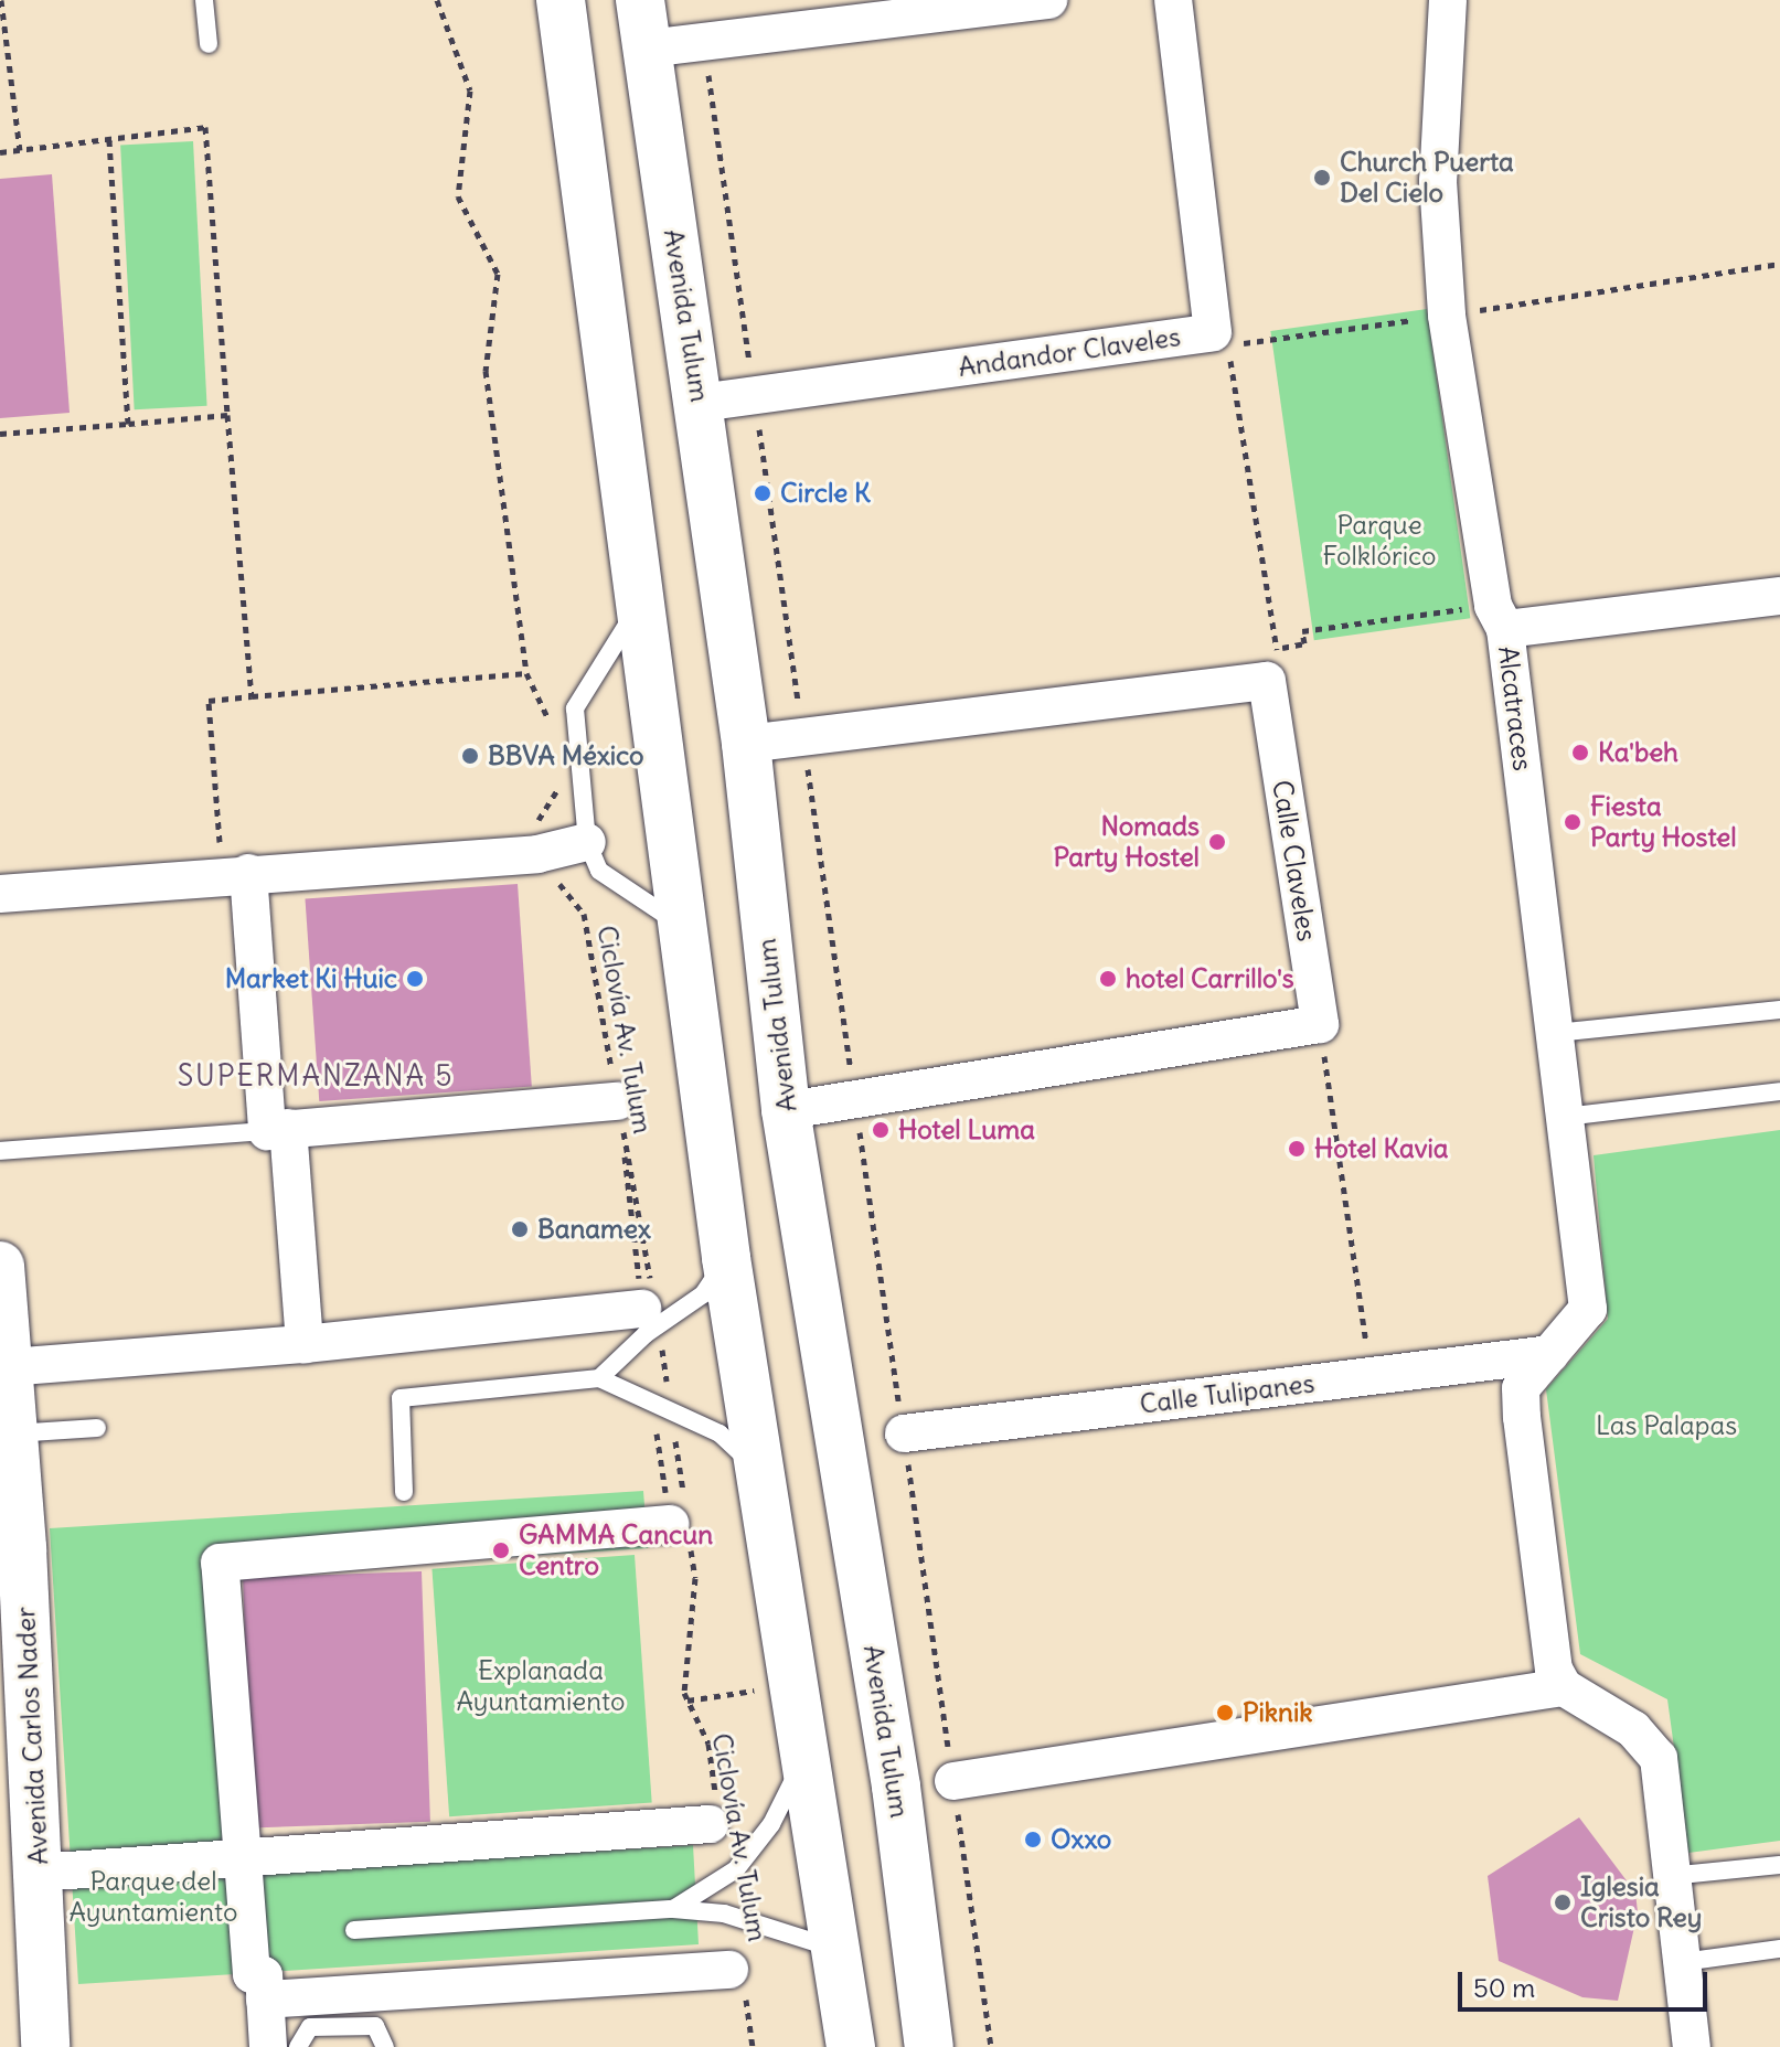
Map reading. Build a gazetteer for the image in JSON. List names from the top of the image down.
{
  "streets": {
    "main road": ["Avenida Tulum", "Avenida Carlos Nader"],
    "street": [
      "Andandor Claveles",
      "Alcatraces",
      "Calle Claveles",
      "Calle Tulipanes"
    ],
    "path": ["Ciclovía Av. Tulum"]
  },
  "crossings": [
    ["Avenida Tulum", "Andandor Claveles"],
    ["Alcatraces", "Calle Tulipanes"]
  ],
  "districts": ["SUPERMANZANA 5"],
  "parks": [
    "Parque Folklórico",
    "Las Palapas",
    "Explanada Ayuntamiento",
    "Parque del Ayuntamiento"
  ],
  "places": [
    "Church Puerta Del Cielo",
    "Circle K",
    "Ka'beh",
    "BBVA México",
    "Fiesta Party Hostel",
    "Nomads Party Hostel",
    "Market Ki Huic",
    "hotel Carrillo's",
    "Hotel Luma",
    "Hotel Kavia",
    "Banamex",
    "GAMMA Cancun Centro",
    "Piknik",
    "Oxxo",
    "Iglesia Cristo Rey"
  ],
  "scale_bar": "50 m"
}
